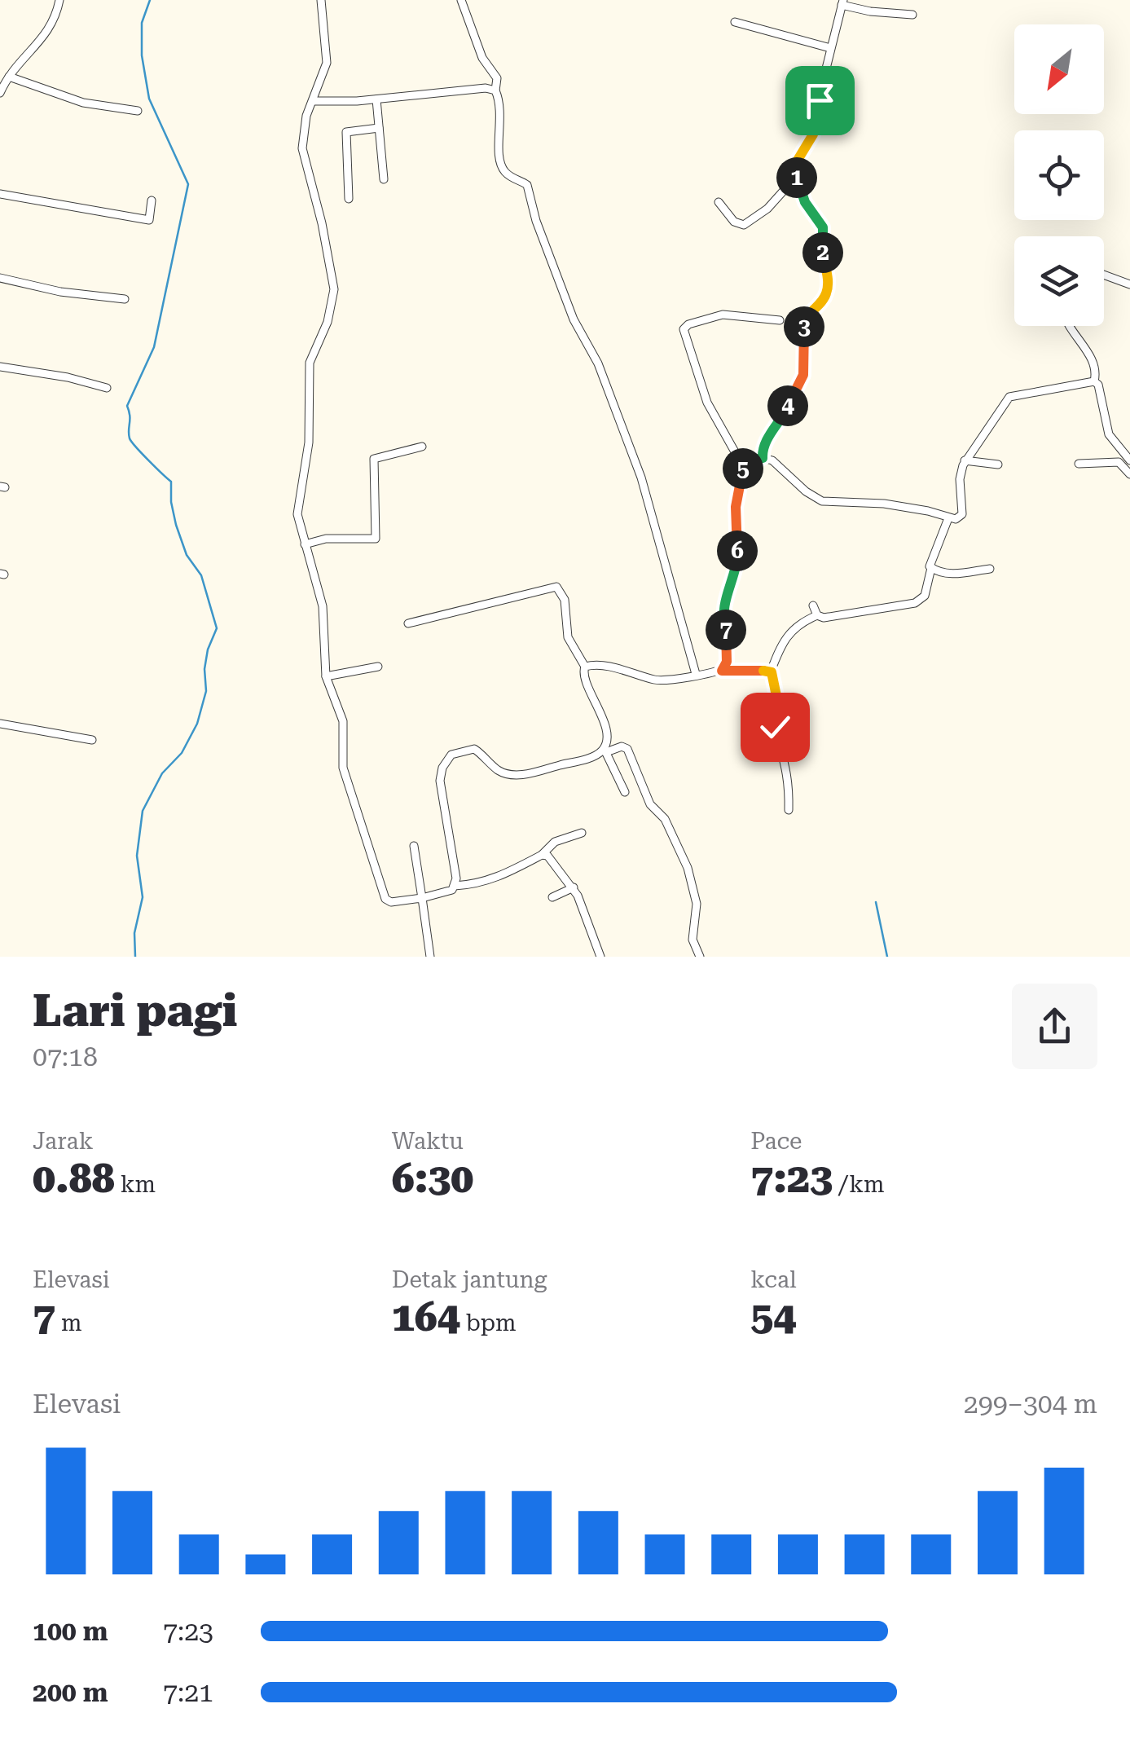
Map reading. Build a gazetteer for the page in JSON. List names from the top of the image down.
{
  "north": "bottom left",
  "page": {
    "pins": [
      "1",
      "2",
      "3",
      "4",
      "5",
      "6",
      "7"
    ],
    "heading": ["Lari pagi", "07:18"],
    "stats": [
      ["Jarak", "0.88 km"],
      ["Waktu", "6:30"],
      ["Pace", "7:23 /km"],
      ["Elevasi", "7 m"],
      ["Detak jantung", "164 bpm"],
      ["kcal", "54"]
    ],
    "chart": ["Elevasi", "299–304 m"],
    "list": [
      {
        "name": "100 m",
        "note": "7:23"
      },
      {
        "name": "200 m",
        "note": "7:21"
      }
    ]
  }
}
